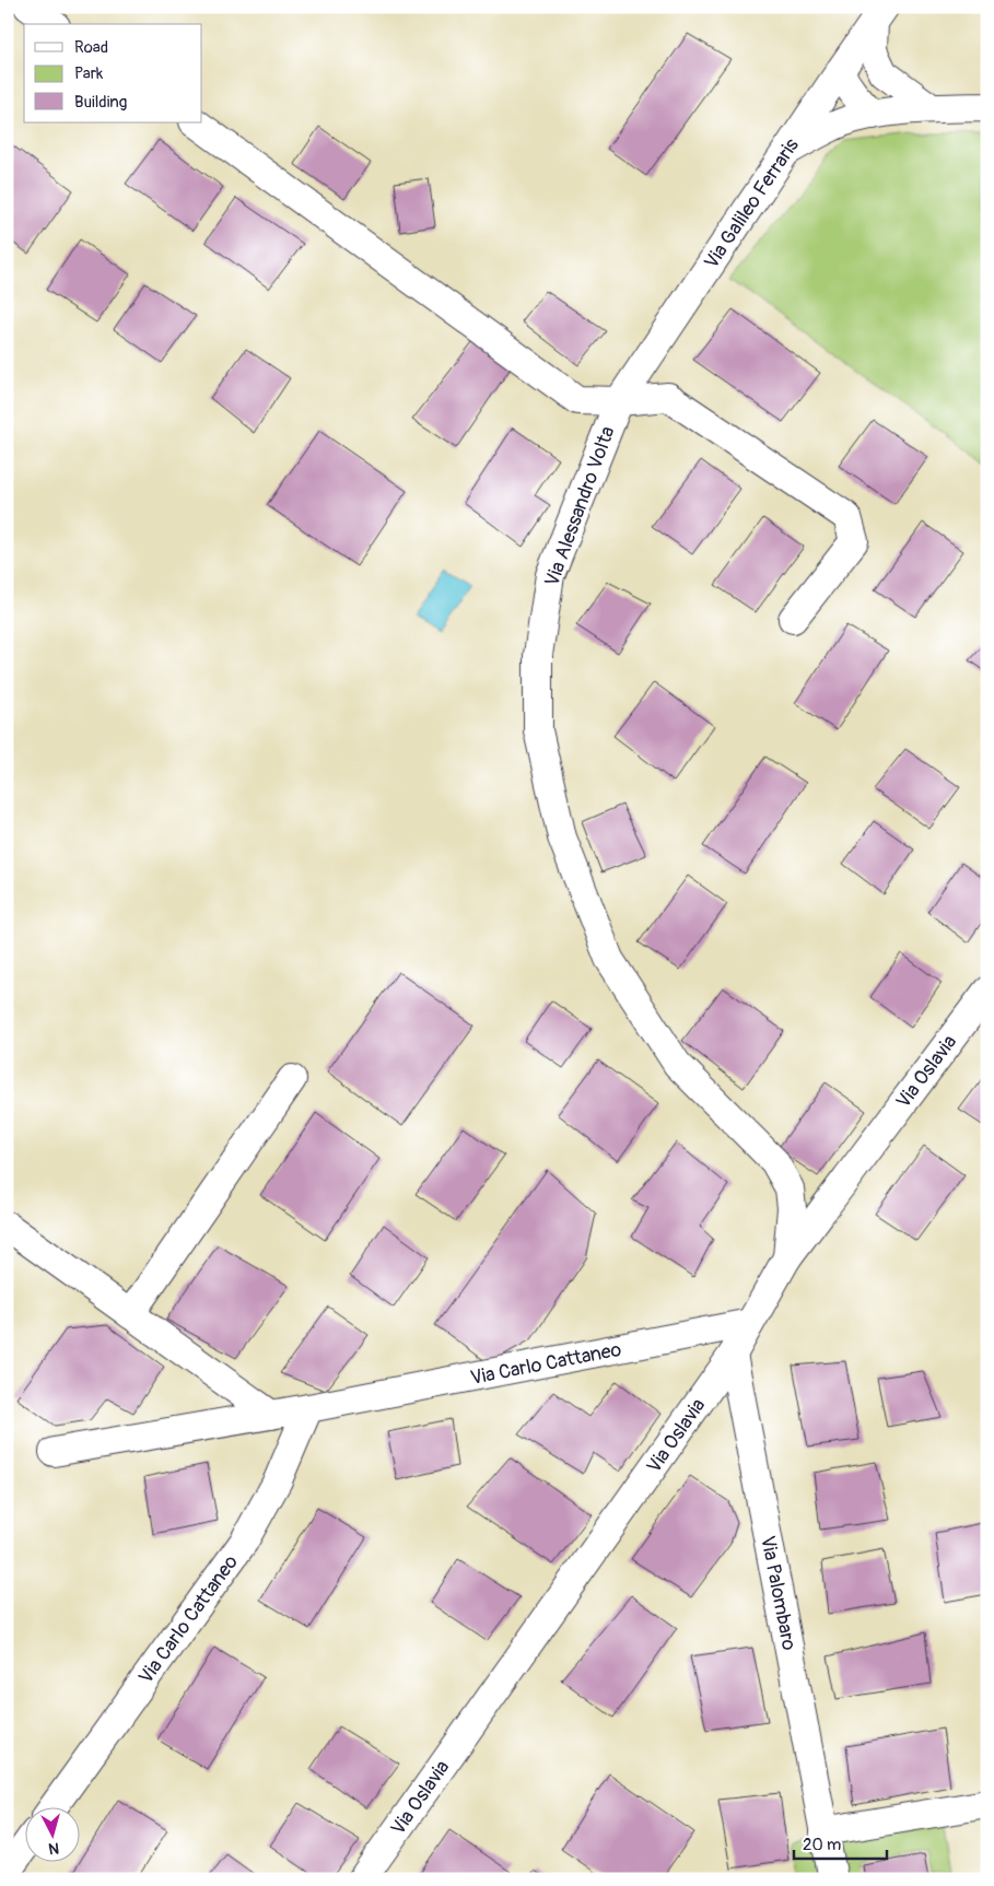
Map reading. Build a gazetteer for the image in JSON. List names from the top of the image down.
{
  "streets": {
    "street": [
      "Via Galileo Ferraris",
      "Via Alessandro Volta",
      "Via Oslavia",
      "Via Carlo Cattaneo",
      "Via Palombaro"
    ]
  },
  "crossings": [
    ["Via Galileo Ferraris", "Via Alessandro Volta"],
    ["Via Alessandro Volta", "Via Oslavia"],
    ["Via Oslavia", "Via Carlo Cattaneo"],
    ["Via Oslavia", "Via Palombaro"]
  ],
  "legend": ["Road", "Park", "Building"],
  "scale_bar": "20 m",
  "north": "bottom"
}
